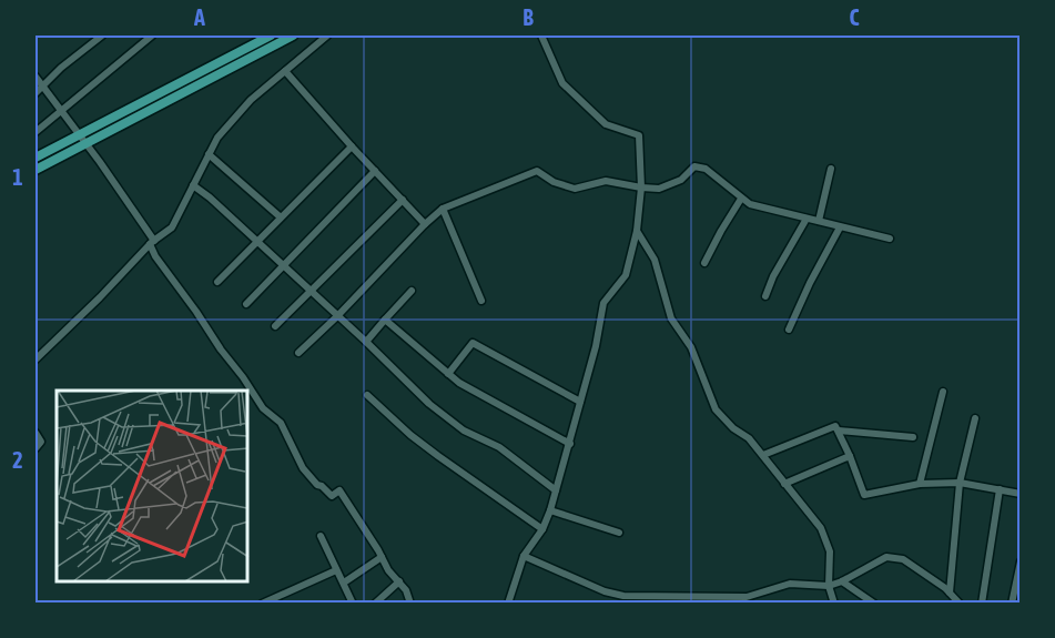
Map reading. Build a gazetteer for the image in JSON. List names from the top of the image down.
{
  "grid": {
    "columns": ["A", "B", "C"],
    "rows": ["1", "2"]
  }
}
